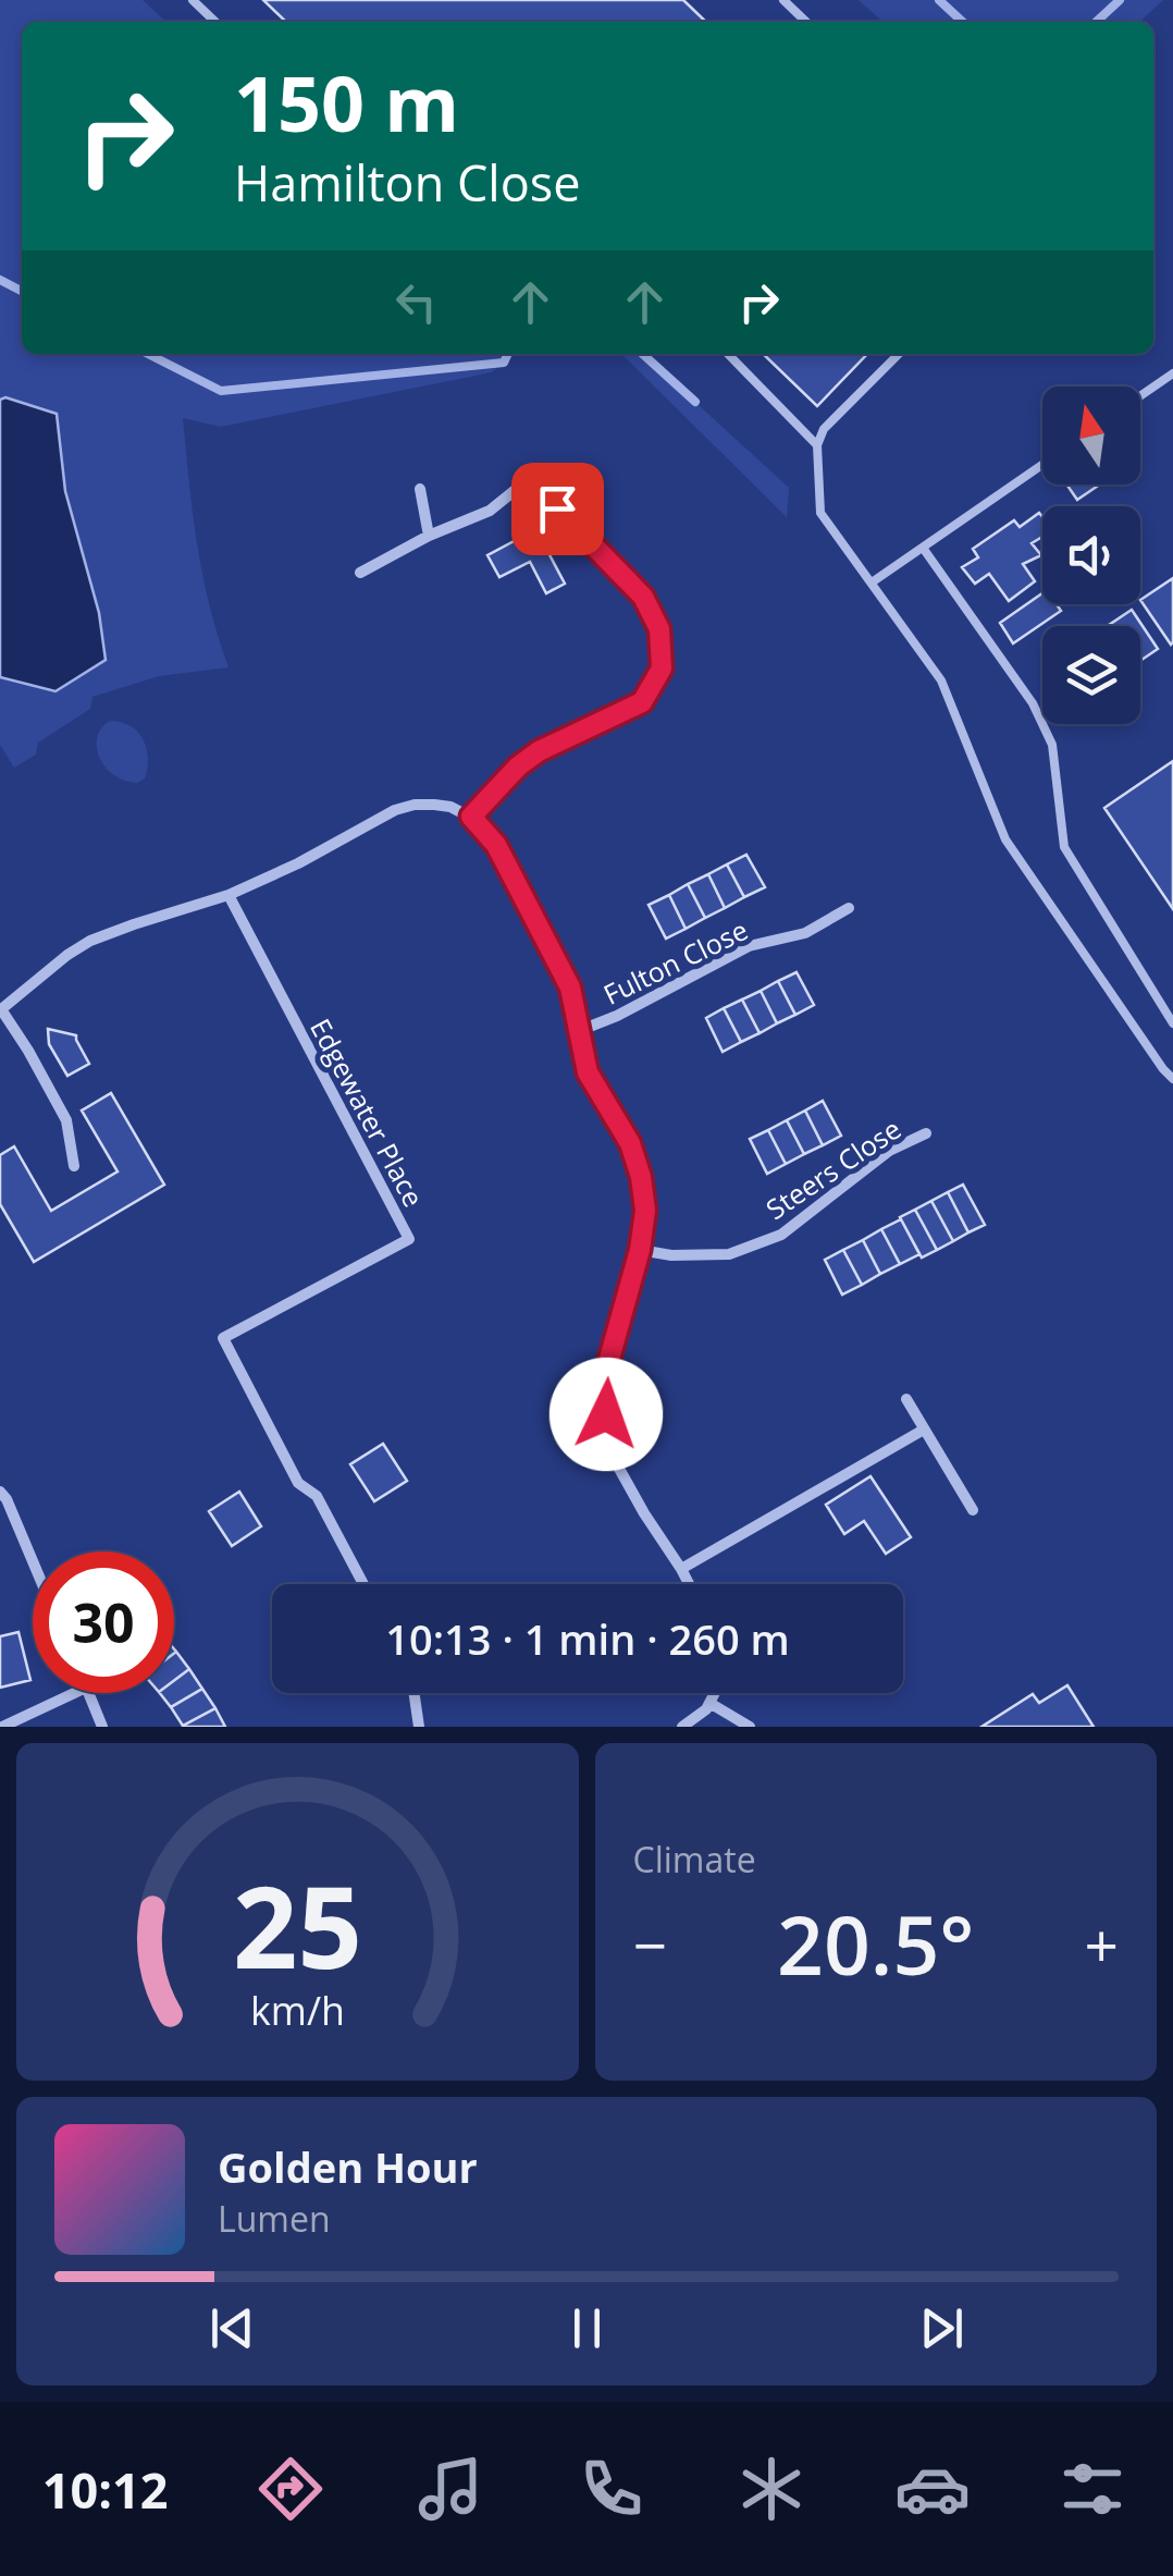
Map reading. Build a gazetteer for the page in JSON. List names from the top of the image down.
{
  "streets": {
    "street": ["Fulton Close", "Edgewater Place", "Steers Close"]
  },
  "north": "top",
  "page": {
    "turn": ["150 m", "Hamilton Close"],
    "limit": "30",
    "trip": "10:13 · 1 min · 260 m",
    "tile": "Climate",
    "heat": ["−", "20.5°", "+"],
    "song": ["Golden Hour", "Lumen"],
    "tabs": "10:12",
    "gauge": ["25", "km/h"]
  }
}
